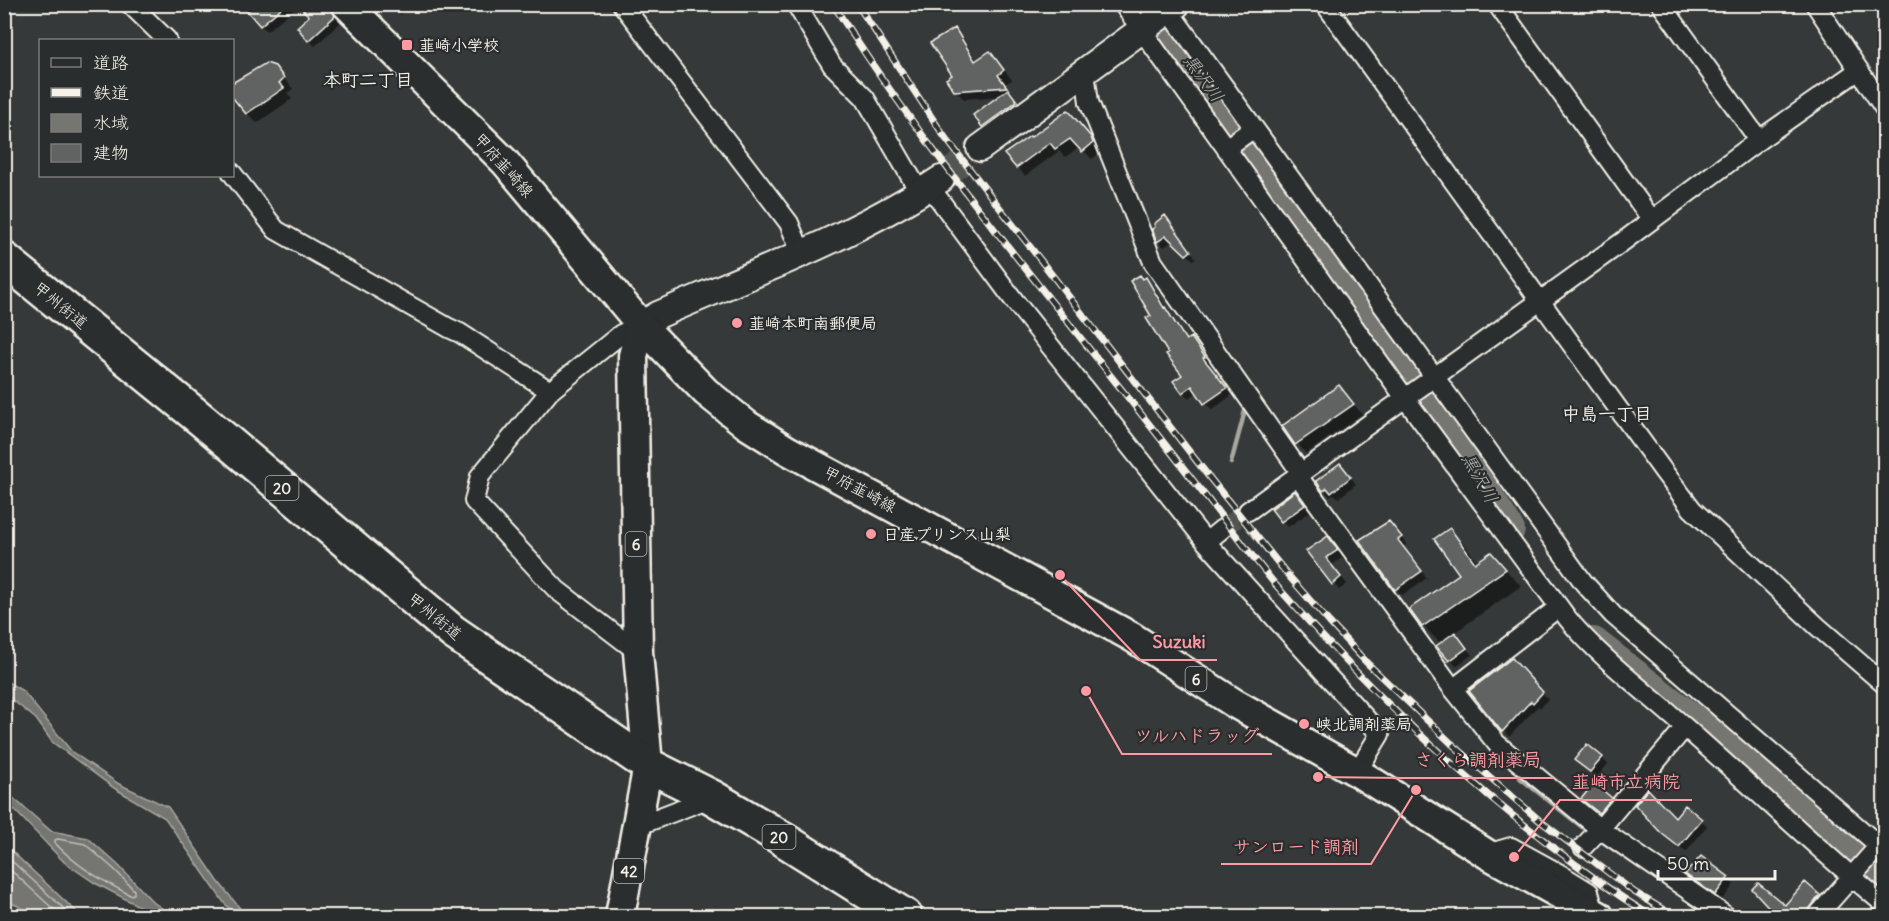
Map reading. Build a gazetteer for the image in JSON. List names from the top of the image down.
{
  "streets": {
    "highway": ["甲州街道", "20"],
    "main road": ["甲府韮崎線", "6", "42"]
  },
  "crossings": [
    ["甲府韮崎線", "6"],
    ["甲州街道", "6"],
    ["甲州街道", "42"],
    ["6", "42"]
  ],
  "districts": ["本町二丁目", "中島一丁目"],
  "water": ["黒沢川"],
  "places": {
    "transit": ["韮崎小学校"],
    "other": [
      "韮崎本町南郵便局",
      "日産プリンス山梨",
      "Suzuki",
      "ツルハドラッグ",
      "峡北調剤薬局",
      "さくら調剤薬局",
      "サンロード調剤",
      "韮崎市立病院"
    ]
  },
  "legend": [
    "道路",
    "鉄道",
    "水域",
    "建物"
  ],
  "scale_bar": "50 m"
}
